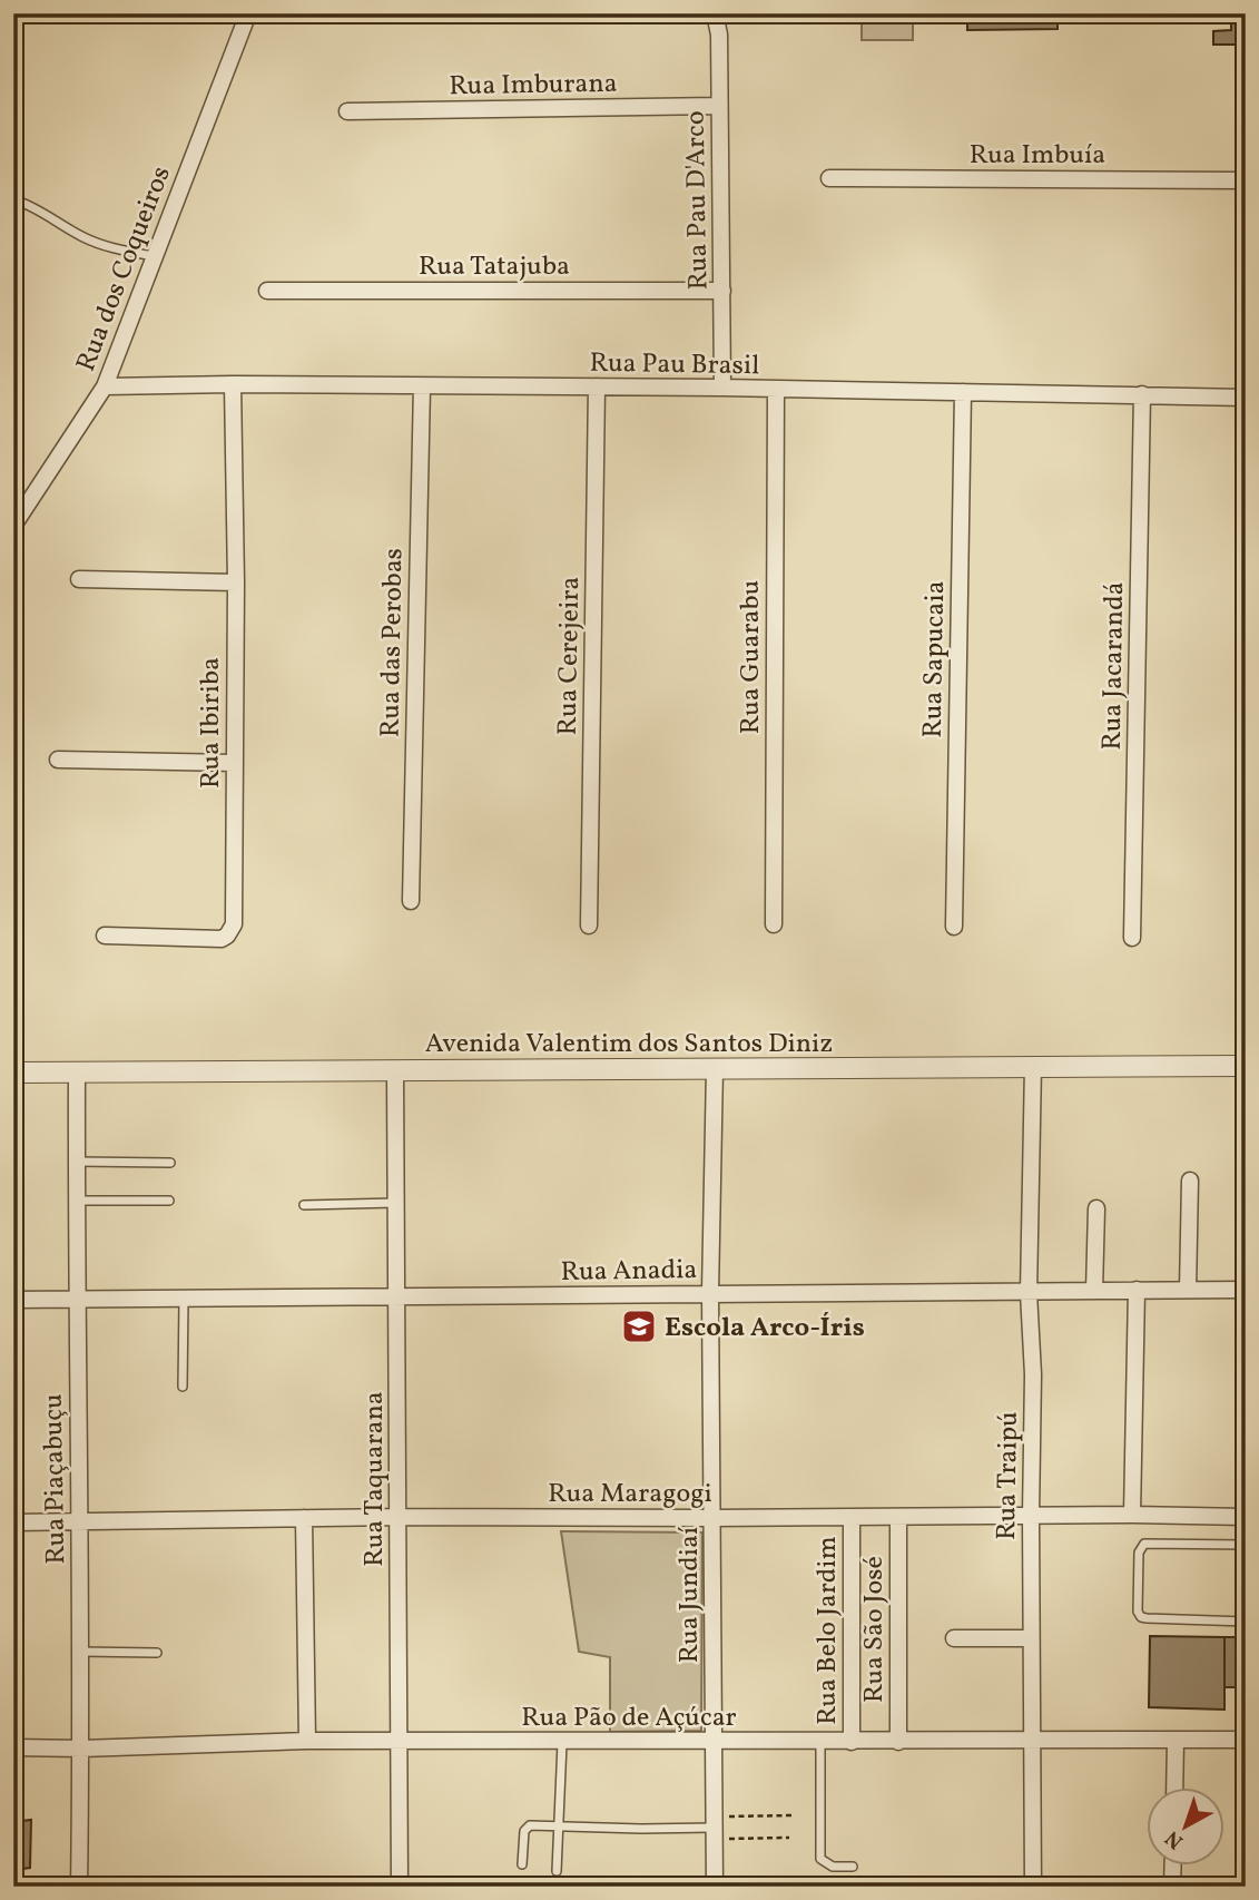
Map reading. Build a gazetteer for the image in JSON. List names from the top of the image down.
{
  "streets": {
    "street": [
      "Rua Imburana",
      "Rua Imbuía",
      "Rua Pau D'Arco",
      "Rua Tatajuba",
      "Rua dos Coqueiros",
      "Rua Pau Brasil",
      "Rua das Perobas",
      "Rua Cerejeira",
      "Rua Guarabu",
      "Rua Sapucaia",
      "Rua Jacarandá",
      "Rua Ibiriba",
      "Avenida Valentim dos Santos Diniz",
      "Rua Anadia",
      "Rua Traipú",
      "Rua Piaçabuçu",
      "Rua Taquarana",
      "Rua Maragogi",
      "Rua Jundiaí",
      "Rua São José",
      "Rua Belo Jardim",
      "Rua Pão de Açúcar"
    ]
  },
  "crossings": [
    ["Rua Imburana", "Rua Pau D'Arco"],
    ["Rua Pau D'Arco", "Rua Tatajuba"],
    ["Rua Pau D'Arco", "Rua Pau Brasil"],
    ["Rua dos Coqueiros", "Rua Pau Brasil"],
    ["Rua Pau Brasil", "Rua das Perobas"],
    ["Rua Pau Brasil", "Rua Cerejeira"],
    ["Rua Pau Brasil", "Rua Guarabu"],
    ["Rua Pau Brasil", "Rua Sapucaia"],
    ["Rua Pau Brasil", "Rua Jacarandá"],
    ["Rua Pau Brasil", "Rua Ibiriba"],
    ["Avenida Valentim dos Santos Diniz", "Rua Traipú"],
    ["Avenida Valentim dos Santos Diniz", "Rua Piaçabuçu"],
    ["Avenida Valentim dos Santos Diniz", "Rua Taquarana"],
    ["Avenida Valentim dos Santos Diniz", "Rua Jundiaí"],
    ["Rua Anadia", "Rua Traipú"],
    ["Rua Anadia", "Rua Piaçabuçu"],
    ["Rua Anadia", "Rua Taquarana"],
    ["Rua Anadia", "Rua Jundiaí"],
    ["Rua Traipú", "Rua Maragogi"],
    ["Rua Traipú", "Rua Pão de Açúcar"],
    ["Rua Piaçabuçu", "Rua Maragogi"],
    ["Rua Piaçabuçu", "Rua Pão de Açúcar"],
    ["Rua Taquarana", "Rua Maragogi"],
    ["Rua Taquarana", "Rua Pão de Açúcar"],
    ["Rua Maragogi", "Rua Jundiaí"],
    ["Rua Maragogi", "Rua São José"],
    ["Rua Maragogi", "Rua Belo Jardim"],
    ["Rua Jundiaí", "Rua Pão de Açúcar"],
    ["Rua São José", "Rua Pão de Açúcar"],
    ["Rua Belo Jardim", "Rua Pão de Açúcar"]
  ],
  "places": {
    "school or university": ["Escola Arco-Íris"]
  },
  "north": "bottom left"
}
